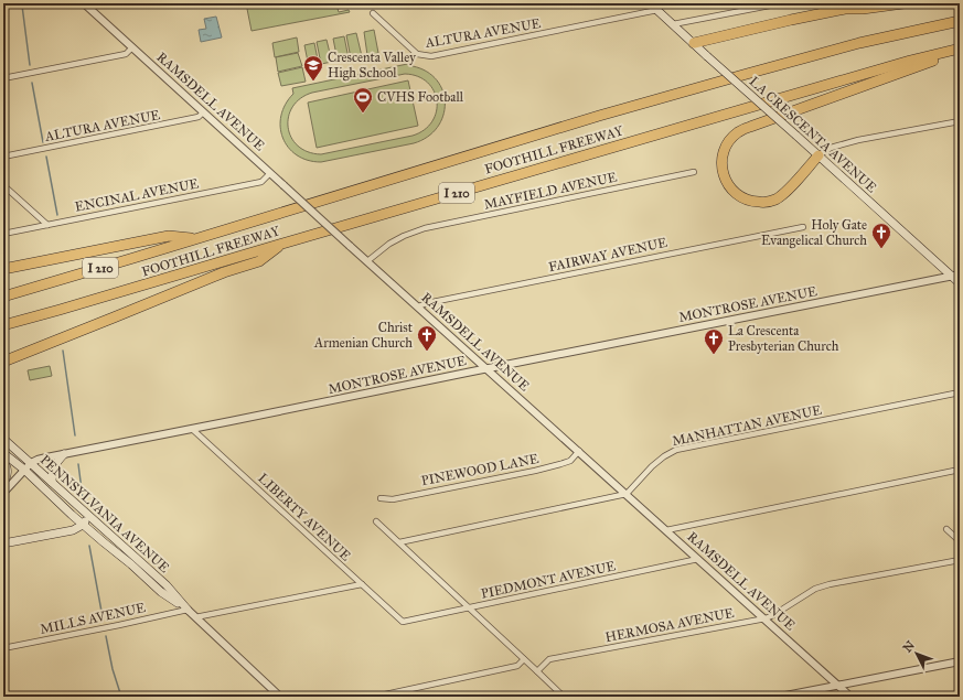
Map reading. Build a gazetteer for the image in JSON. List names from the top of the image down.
{
  "streets": {
    "highway": ["FOOTHILL FREEWAY", "I 210"],
    "main road": ["LA CRESCENTA AVENUE", "PENNSYLVANIA AVENUE"],
    "street": [
      "ALTURA AVENUE",
      "RAMSDELL AVENUE",
      "MAYFIELD AVENUE",
      "ENCINAL AVENUE",
      "FAIRWAY AVENUE",
      "MONTROSE AVENUE",
      "MANHATTAN AVENUE",
      "PINEWOOD LANE",
      "LIBERTY AVENUE",
      "PIEDMONT AVENUE",
      "MILLS AVENUE",
      "HERMOSA AVENUE"
    ]
  },
  "crossings": [
    ["ALTURA AVENUE", "RAMSDELL AVENUE"],
    ["ALTURA AVENUE", "LA CRESCENTA AVENUE"],
    ["RAMSDELL AVENUE", "MAYFIELD AVENUE"],
    ["RAMSDELL AVENUE", "ENCINAL AVENUE"],
    ["RAMSDELL AVENUE", "FAIRWAY AVENUE"],
    ["RAMSDELL AVENUE", "MONTROSE AVENUE"],
    ["RAMSDELL AVENUE", "MANHATTAN AVENUE"],
    ["RAMSDELL AVENUE", "PINEWOOD LANE"],
    ["RAMSDELL AVENUE", "PIEDMONT AVENUE"],
    ["RAMSDELL AVENUE", "HERMOSA AVENUE"],
    ["LA CRESCENTA AVENUE", "MONTROSE AVENUE"],
    ["MONTROSE AVENUE", "PENNSYLVANIA AVENUE"],
    ["MONTROSE AVENUE", "LIBERTY AVENUE"],
    ["PENNSYLVANIA AVENUE", "MILLS AVENUE"],
    ["LIBERTY AVENUE", "PIEDMONT AVENUE"]
  ],
  "places": {
    "school or university": ["Crescenta Valley High School"],
    "sports": ["CVHS Football"],
    "church": ["Holy Gate Evangelical Church", "Christ Armenian Church", "La Crescenta Presbyterian Church"]
  },
  "north": "top left"
}
